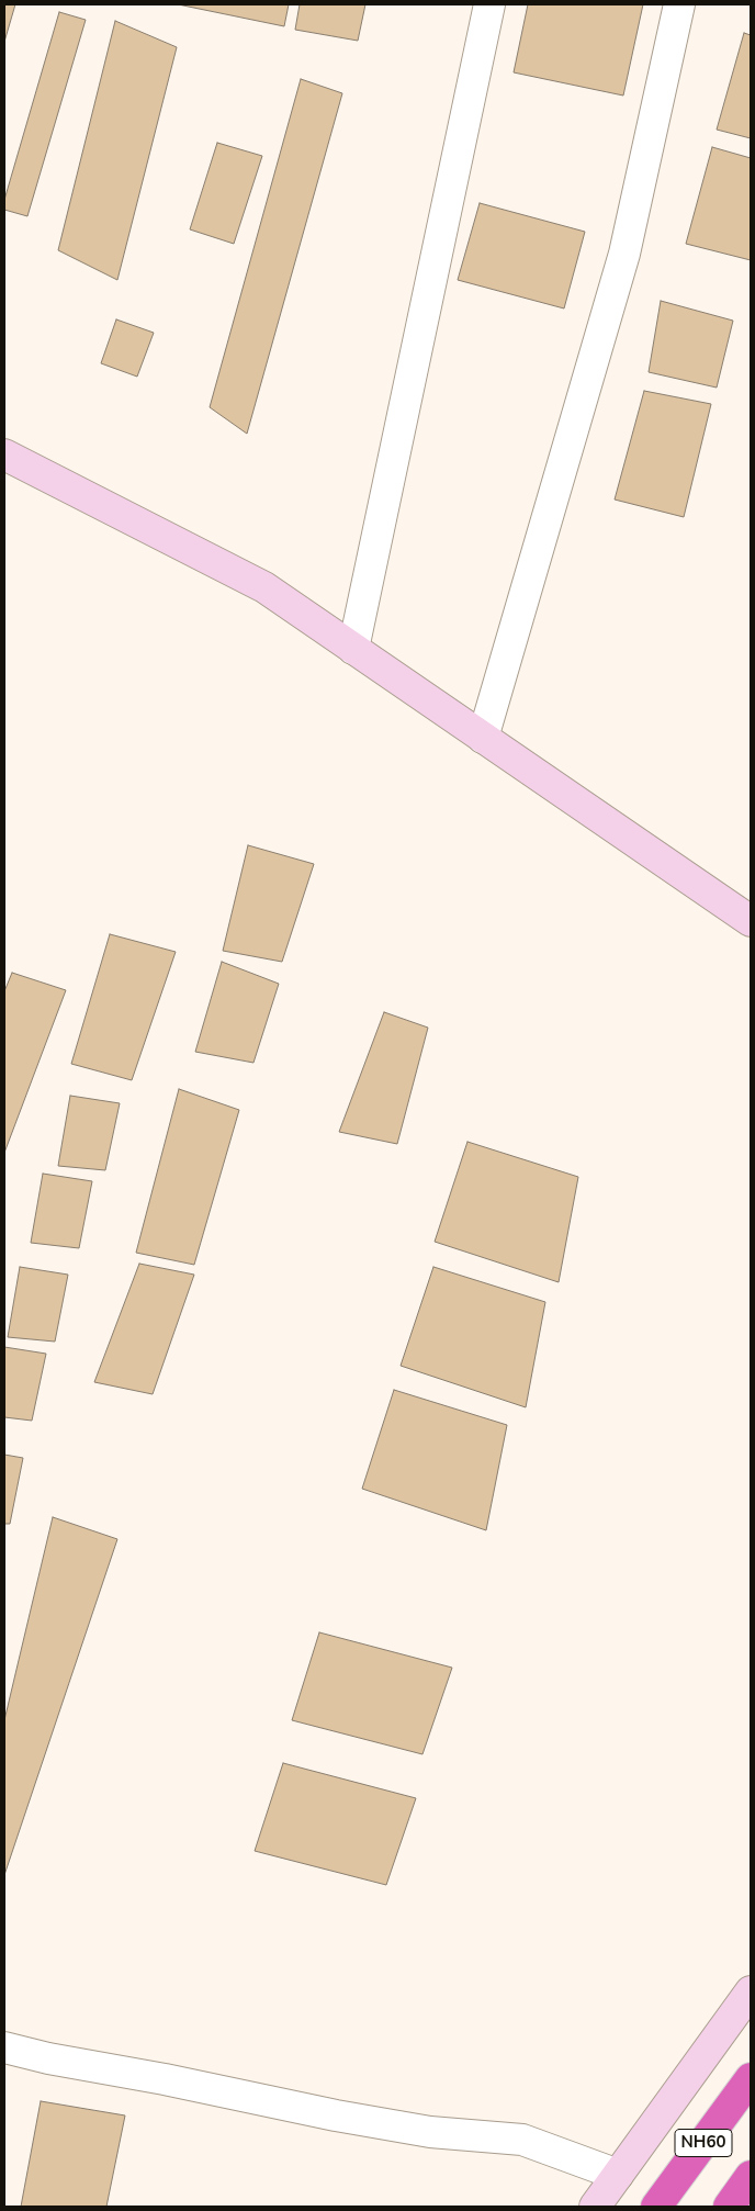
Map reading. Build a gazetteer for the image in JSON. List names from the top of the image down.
{
  "streets": {
    "highway": ["NH60"]
  }
}
